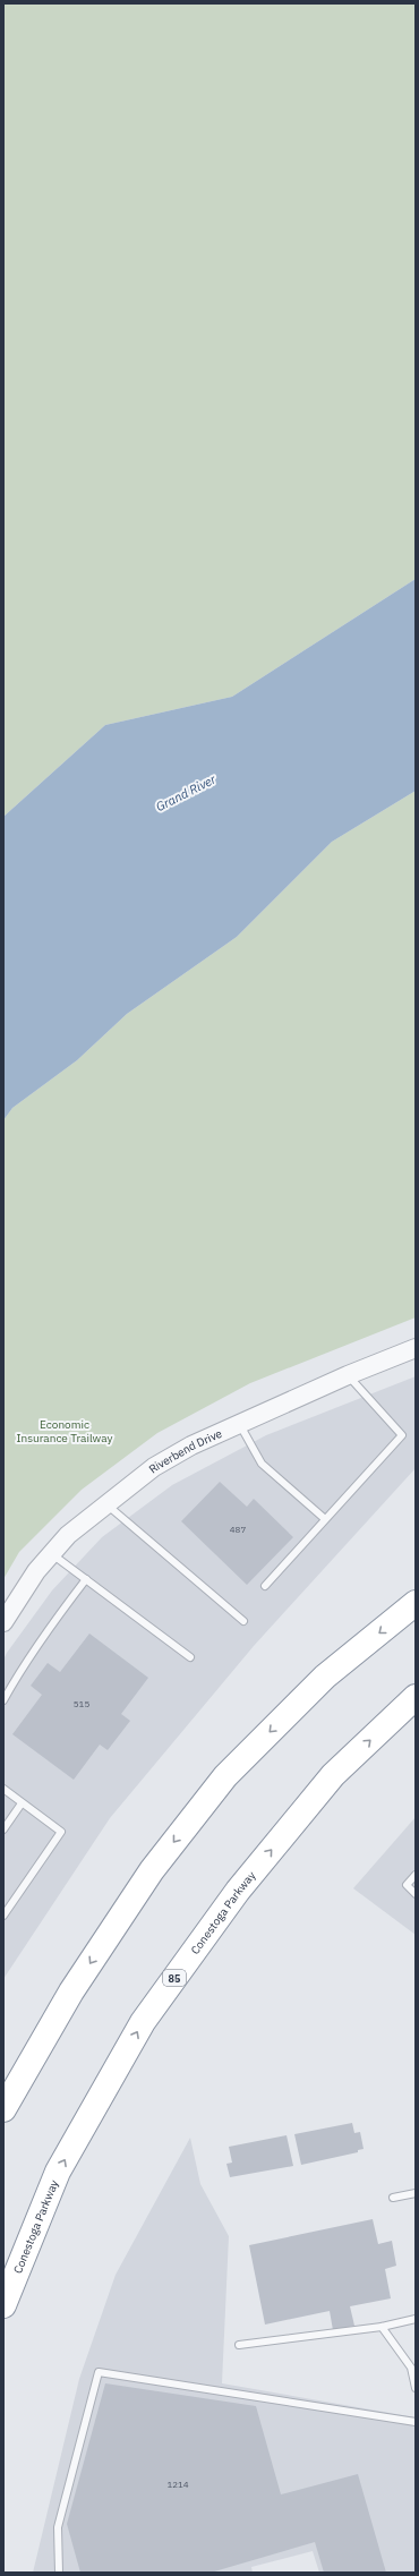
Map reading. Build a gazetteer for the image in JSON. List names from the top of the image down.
{
  "streets": {
    "highway": ["Conestoga Parkway", "85"],
    "street": ["Riverbend Drive"]
  },
  "water": ["Grand River"],
  "parks": ["Economic Insurance Trailway"],
  "house_numbers": ["487", "515", "1214"]
}
